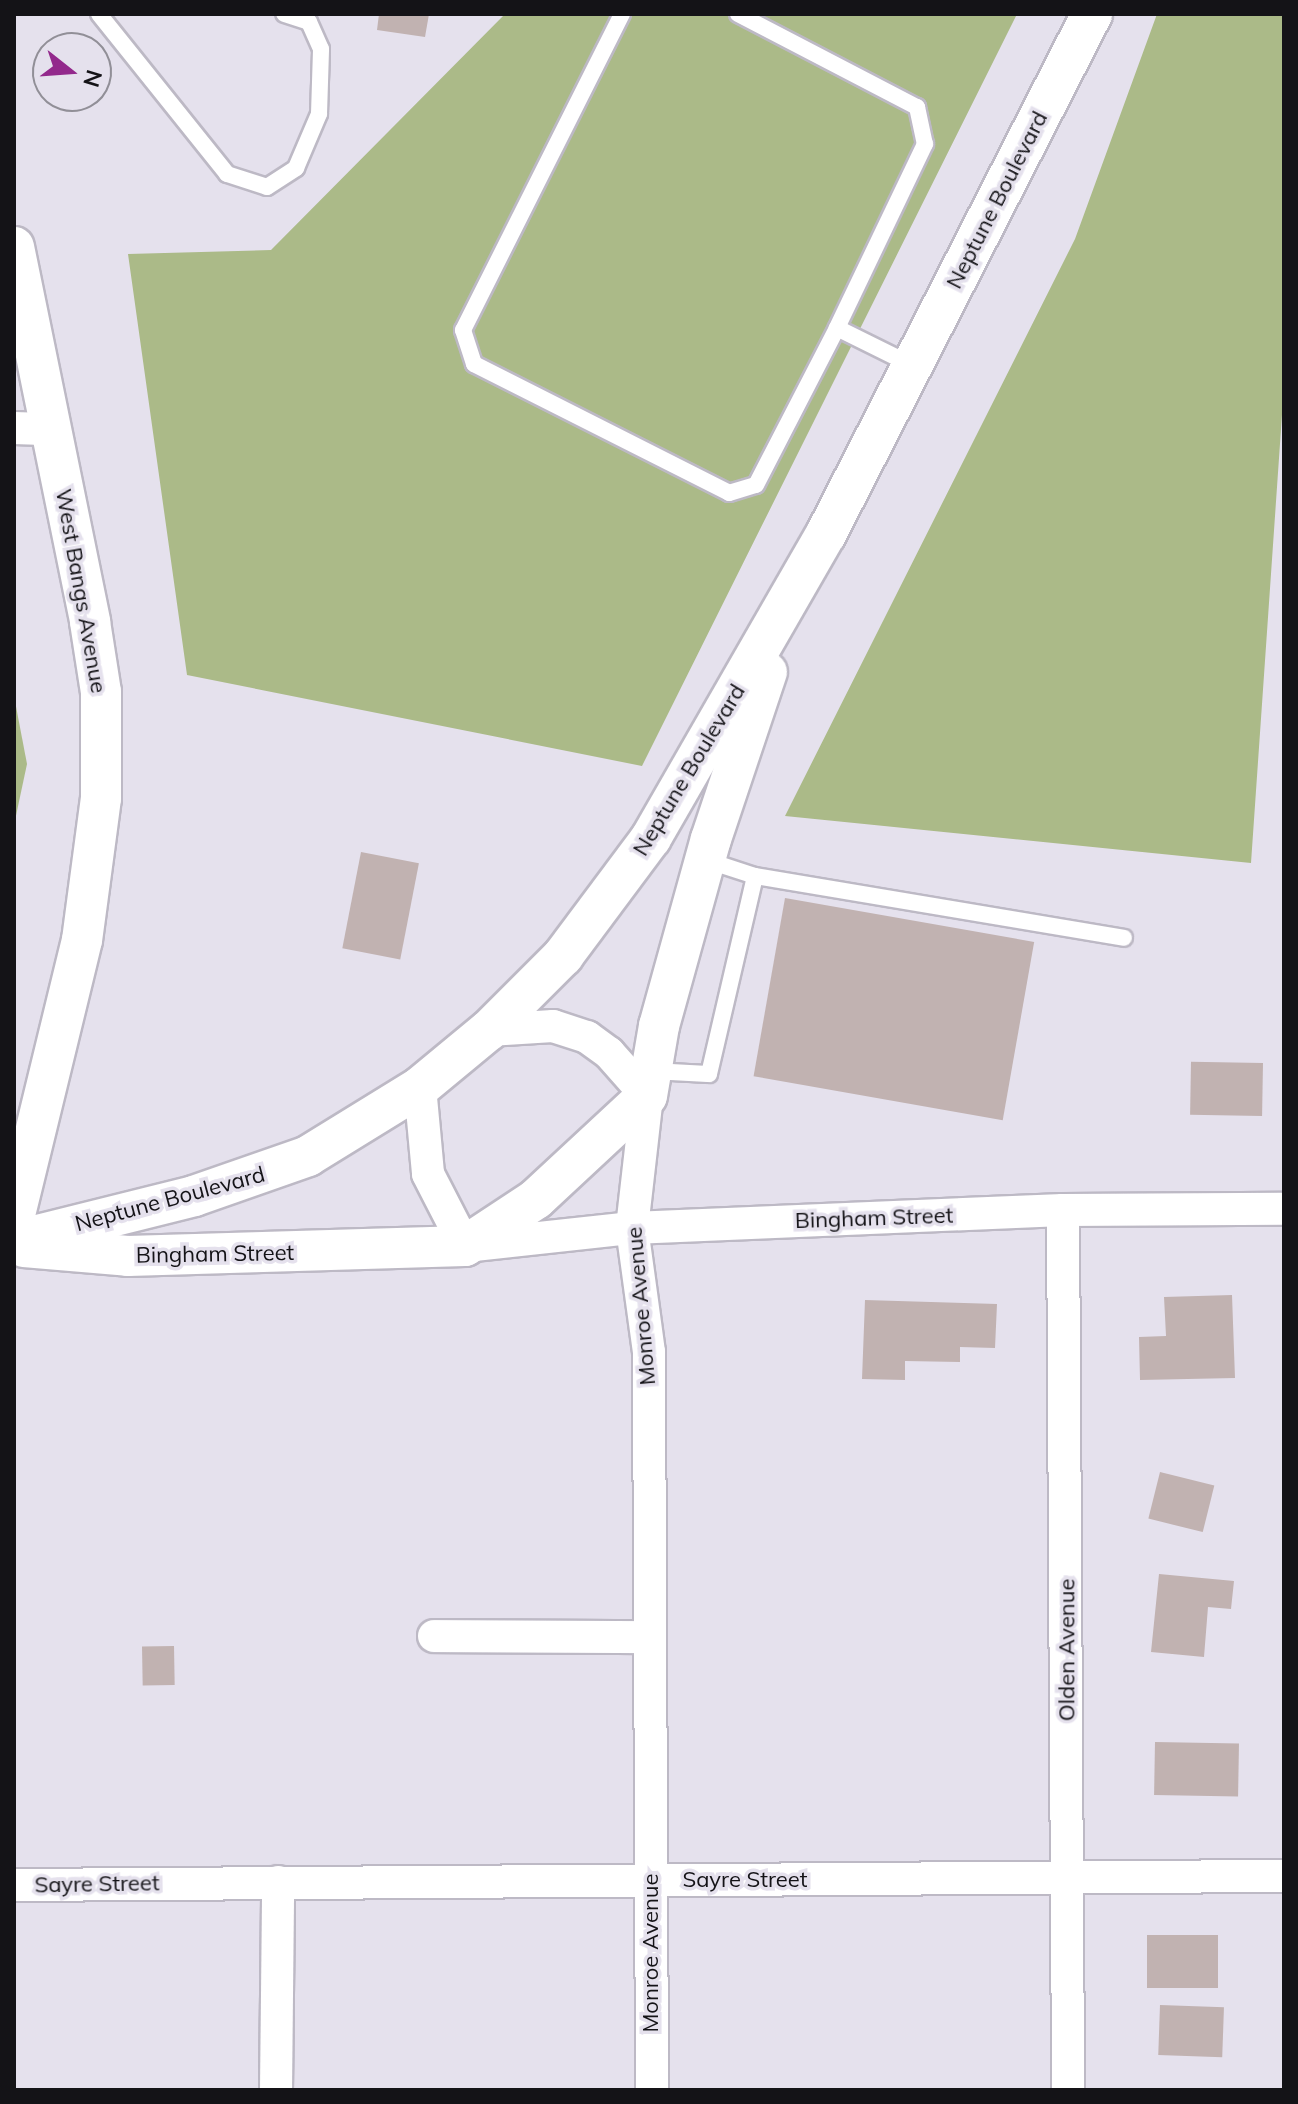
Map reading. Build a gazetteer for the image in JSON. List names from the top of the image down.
{
  "streets": {
    "street": [
      "Neptune Boulevard",
      "West Bangs Avenue",
      "Bingham Street",
      "Monroe Avenue",
      "Olden Avenue",
      "Sayre Street"
    ]
  },
  "crossings": [
    ["Neptune Boulevard", "Bingham Street"],
    ["Neptune Boulevard", "Monroe Avenue"],
    ["Bingham Street", "Monroe Avenue"],
    ["Bingham Street", "Olden Avenue"],
    ["Monroe Avenue", "Sayre Street"],
    ["Olden Avenue", "Sayre Street"]
  ],
  "north": "right"
}
